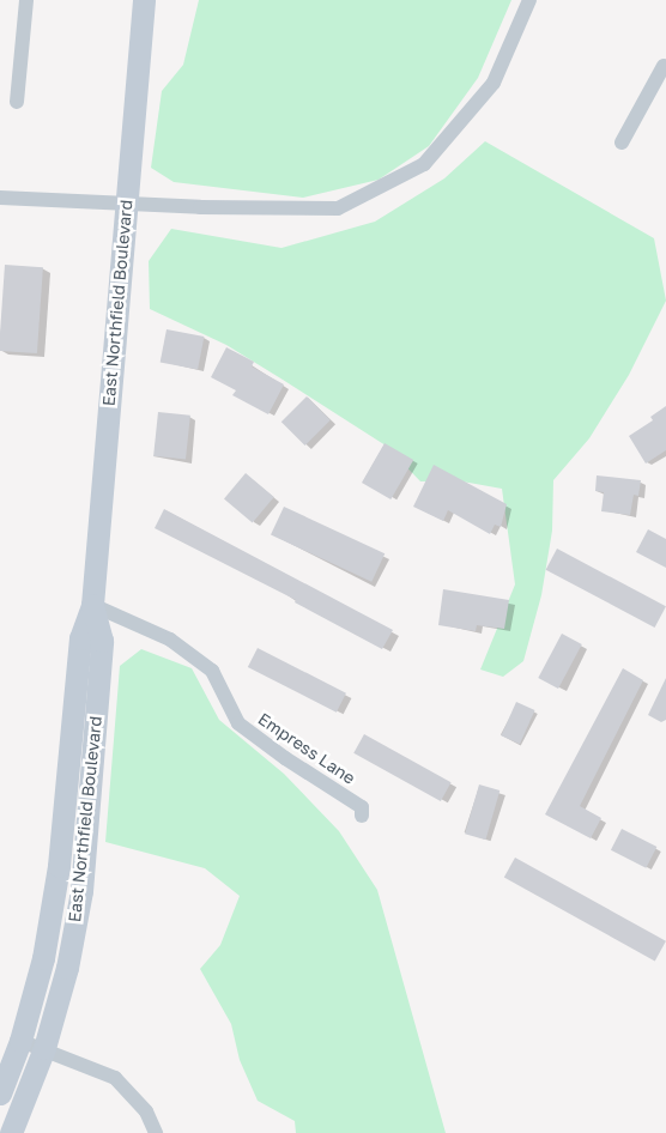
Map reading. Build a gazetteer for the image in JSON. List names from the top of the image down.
{
  "streets": {
    "main road": ["East Northfield Boulevard"],
    "street": ["Empress Lane"]
  },
  "crossings": [
    ["East Northfield Boulevard", "Empress Lane"]
  ]
}
